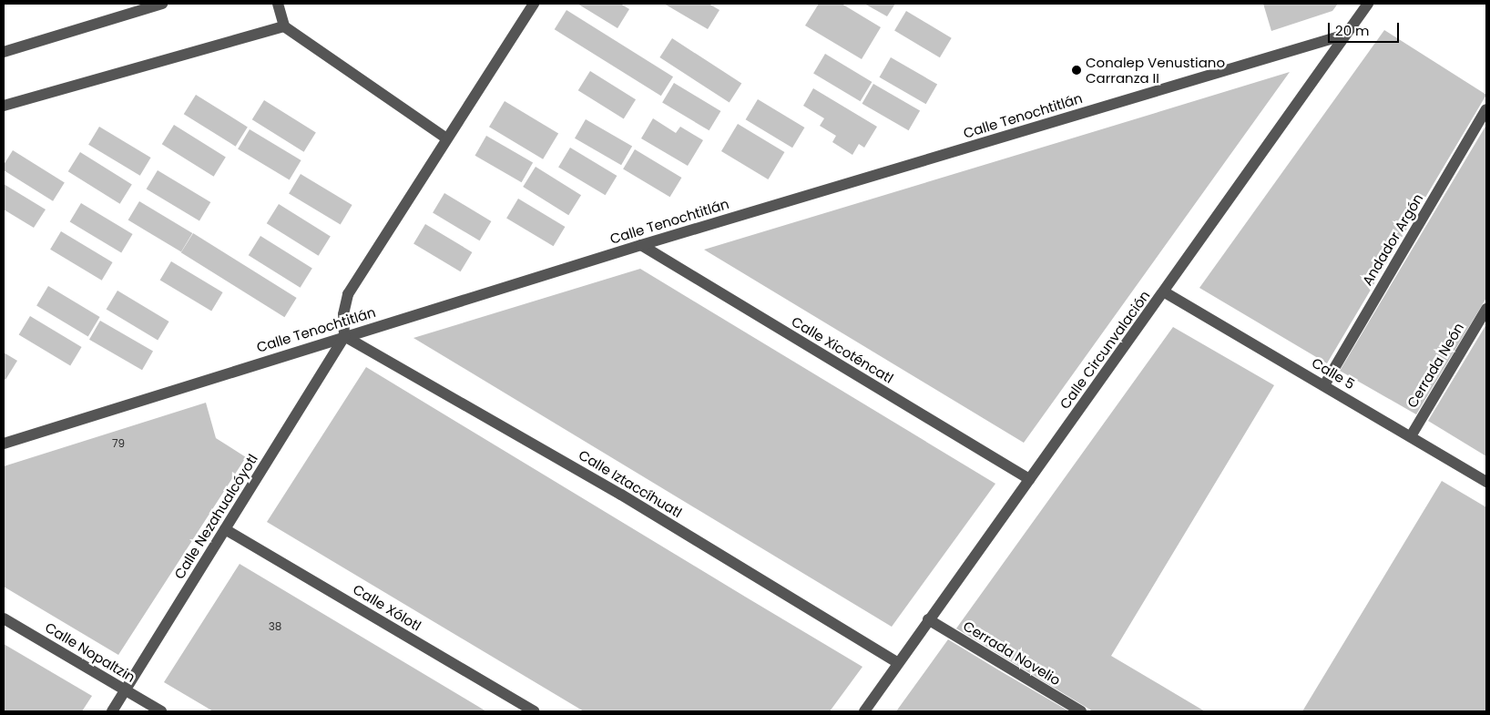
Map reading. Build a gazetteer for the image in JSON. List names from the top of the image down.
{
  "streets": {
    "street": [
      "Calle Tenochtitlán",
      "Andador Argón",
      "Calle Xicoténcatl",
      "Calle Circunvalación",
      "Cerrada Neón",
      "Calle 5",
      "Calle Iztaccíhuatl",
      "Calle Nezahualcóyotl",
      "Calle Xólotl",
      "Calle Nopaltzin",
      "Cerrada Novelio"
    ]
  },
  "crossings": [
    ["Calle Tenochtitlán", "Calle Xicoténcatl"],
    ["Calle Tenochtitlán", "Calle Circunvalación"],
    ["Calle Tenochtitlán", "Calle Iztaccíhuatl"],
    ["Calle Tenochtitlán", "Calle Nezahualcóyotl"],
    ["Andador Argón", "Calle 5"],
    ["Calle Xicoténcatl", "Calle Circunvalación"],
    ["Calle Circunvalación", "Calle 5"],
    ["Calle Circunvalación", "Calle Iztaccíhuatl"],
    ["Calle Circunvalación", "Cerrada Novelio"],
    ["Cerrada Neón", "Calle 5"],
    ["Calle Iztaccíhuatl", "Calle Nezahualcóyotl"],
    ["Calle Nezahualcóyotl", "Calle Xólotl"],
    ["Calle Nezahualcóyotl", "Calle Nopaltzin"]
  ],
  "places": ["Conalep Venustiano Carranza II"],
  "house_numbers": ["79", "38"],
  "scale_bar": "20 m"
}
